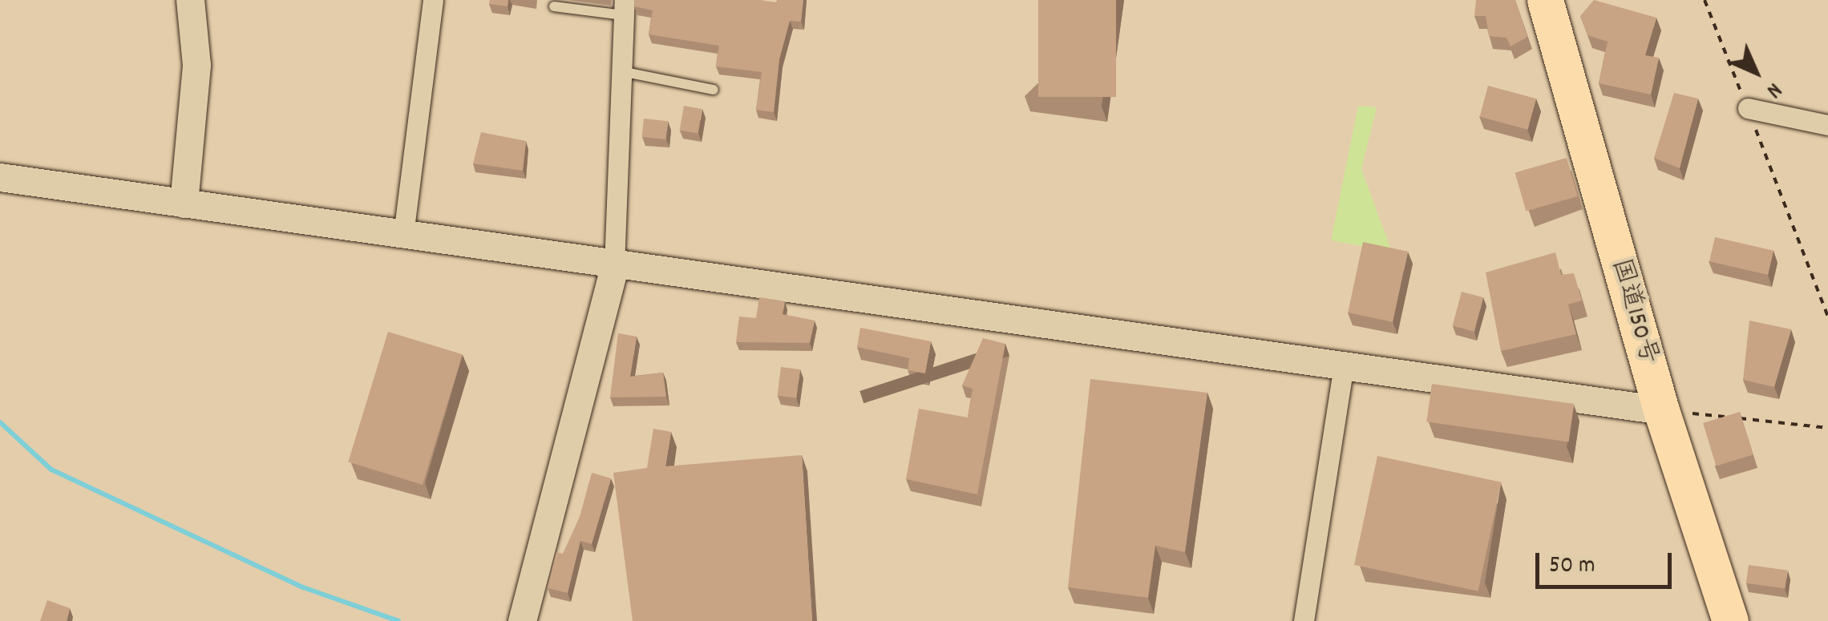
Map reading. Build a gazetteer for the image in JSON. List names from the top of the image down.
{
  "streets": {
    "highway": ["国道150号"]
  },
  "scale_bar": "50 m",
  "north": "bottom right"
}
